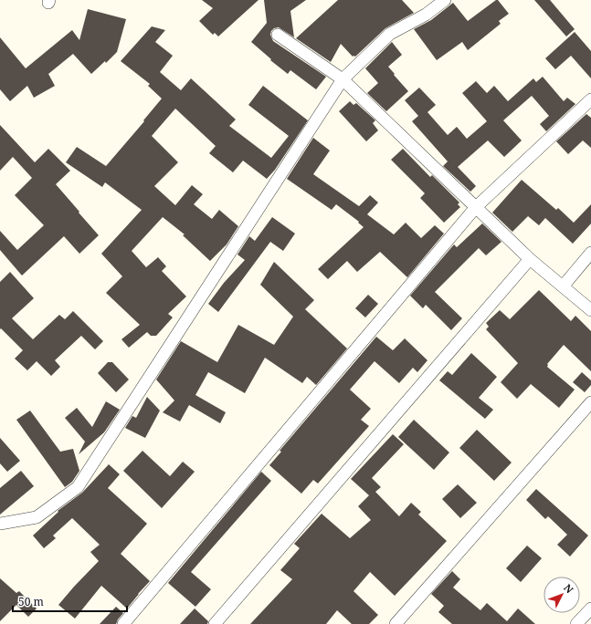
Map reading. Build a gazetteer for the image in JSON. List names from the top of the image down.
{
  "scale_bar": "50 m",
  "north": "top right"
}
